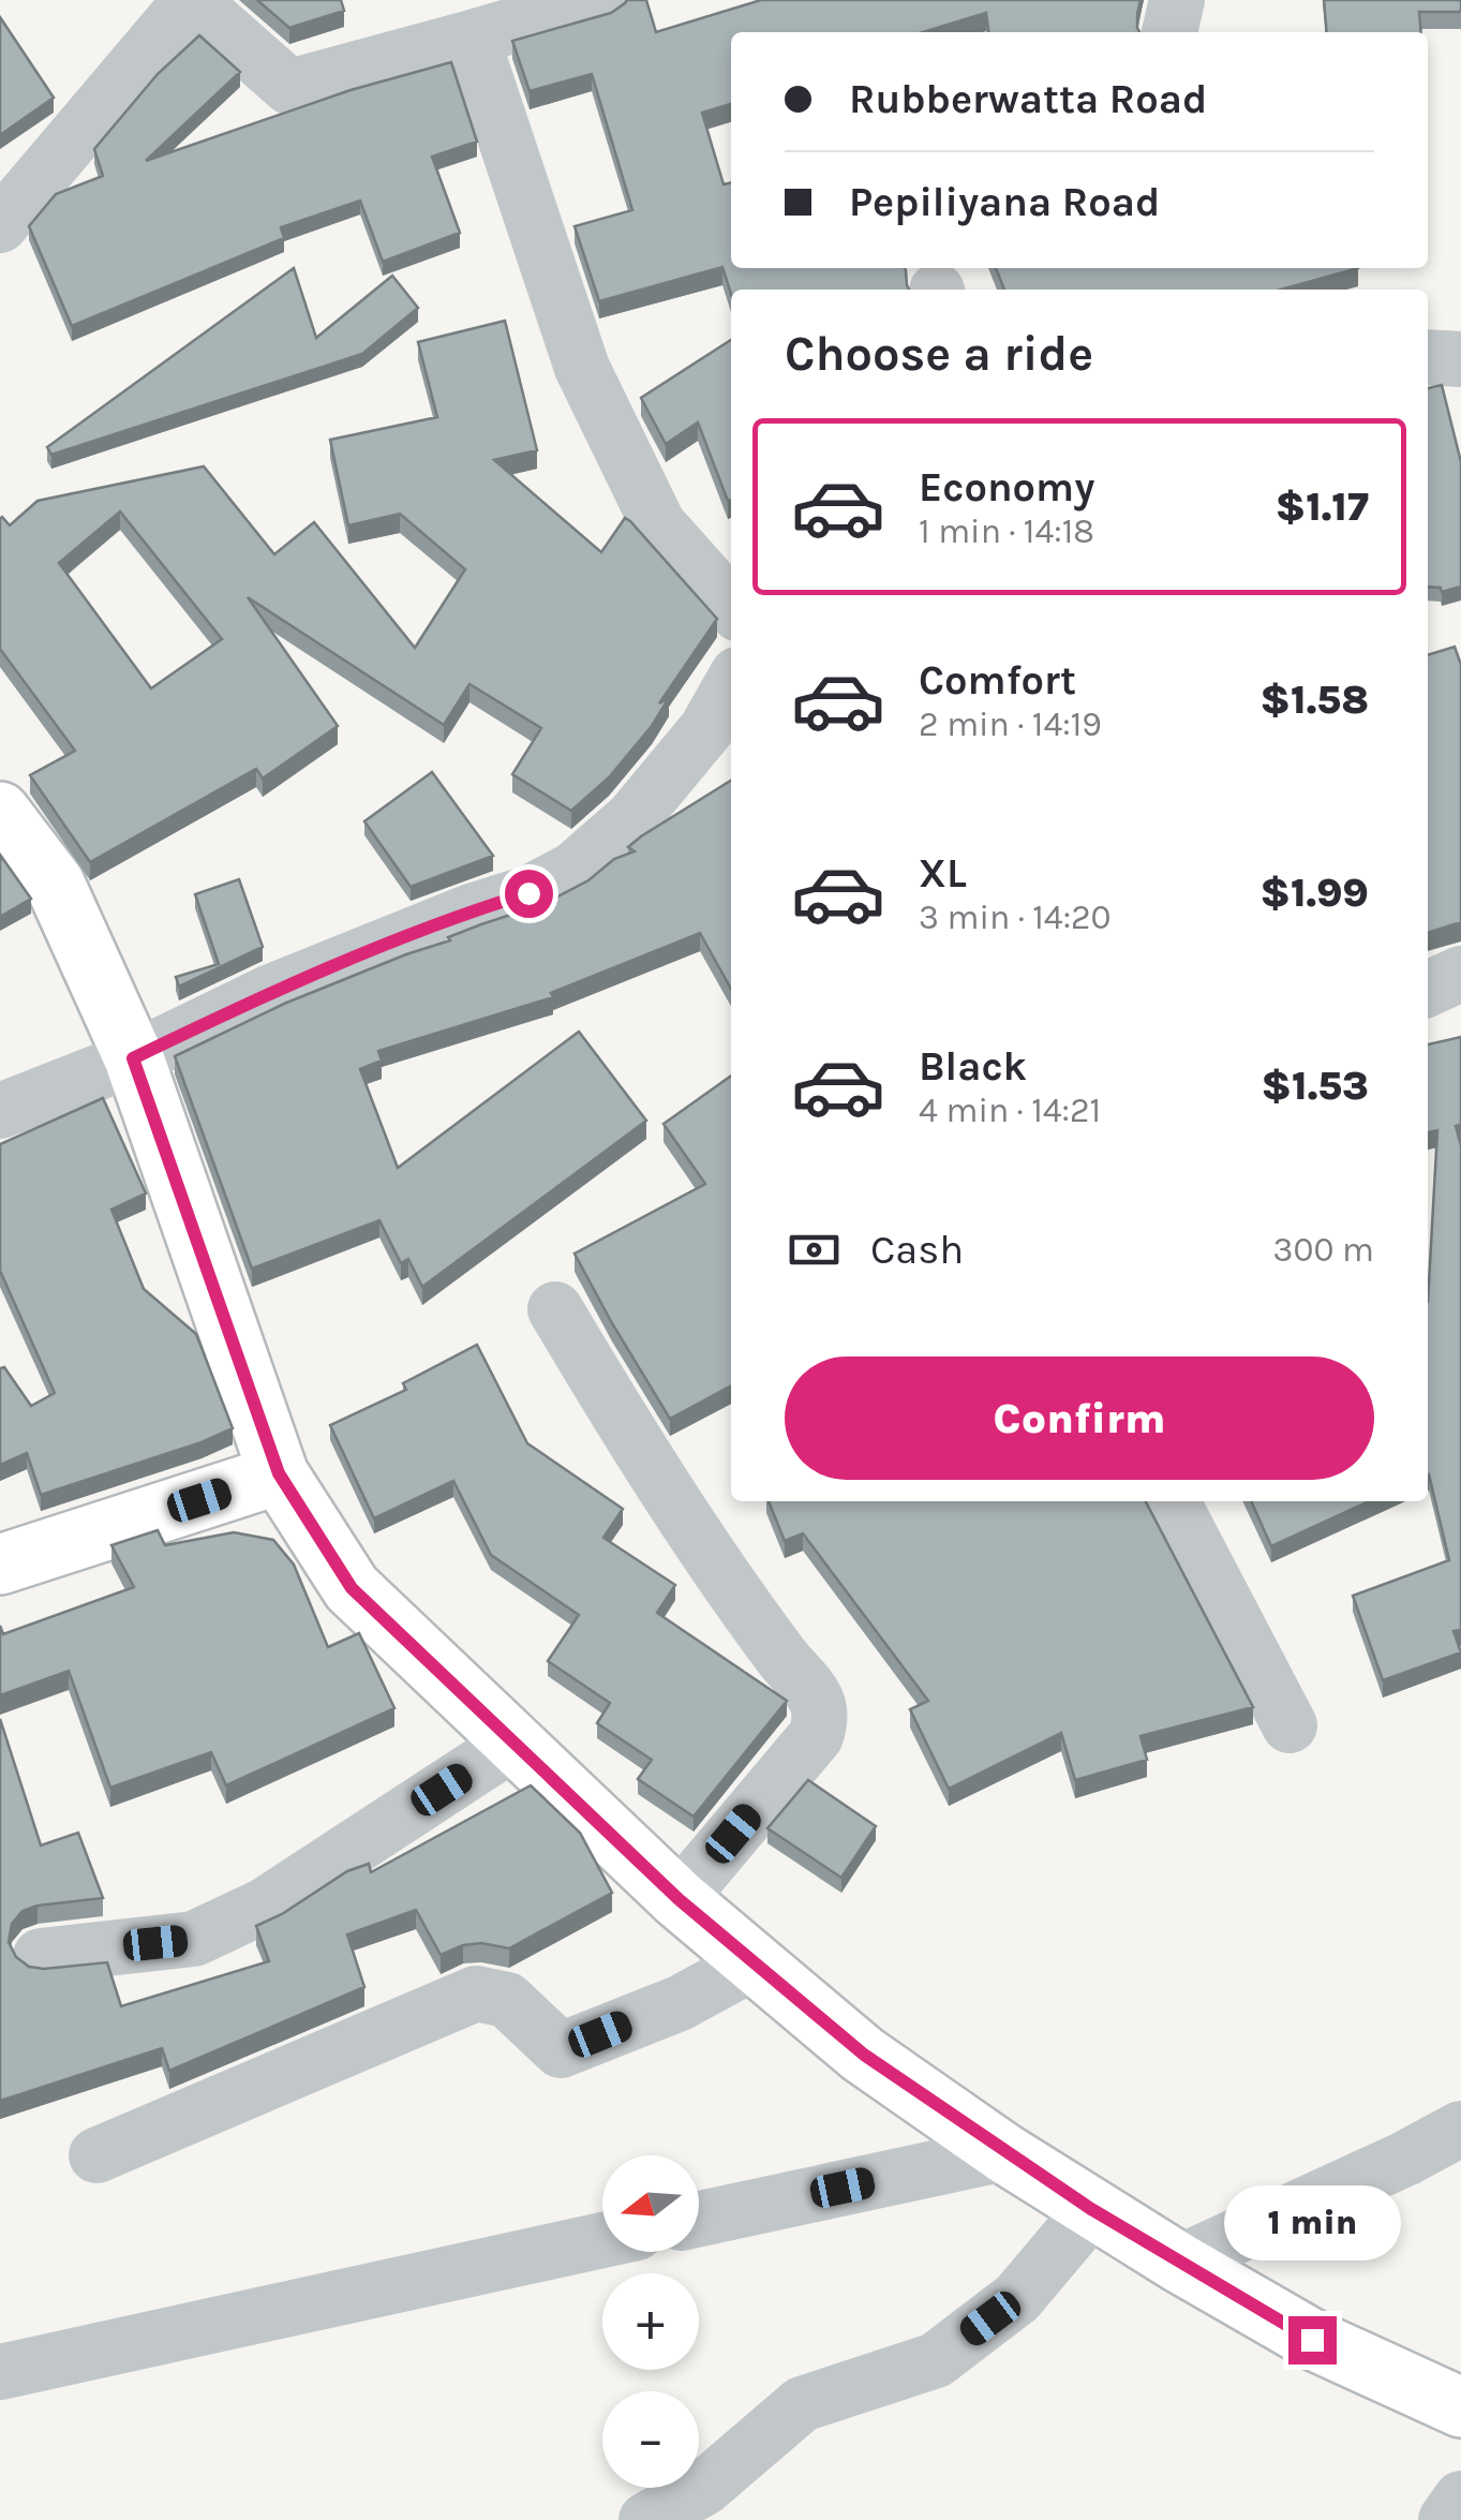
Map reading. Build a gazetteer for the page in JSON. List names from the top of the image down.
{
  "north": "left",
  "page": {
    "banner": ["Rubberwatta Road", "Pepiliyana Road"],
    "heading": "Choose a ride",
    "list": [
      {
        "name": "Economy",
        "note": "1 min · 14:18",
        "value": "$1.17"
      },
      {
        "name": "Comfort",
        "note": "2 min · 14:19",
        "value": "$1.58"
      },
      {
        "name": "XL",
        "note": "3 min · 14:20",
        "value": "$1.99"
      },
      {
        "name": "Black",
        "note": "4 min · 14:21",
        "value": "$1.53"
      }
    ],
    "pay": ["Cash", "300 m"],
    "buttons": "Confirm",
    "map_buttons": ["+", "−"],
    "bubble": "1 min"
  }
}
